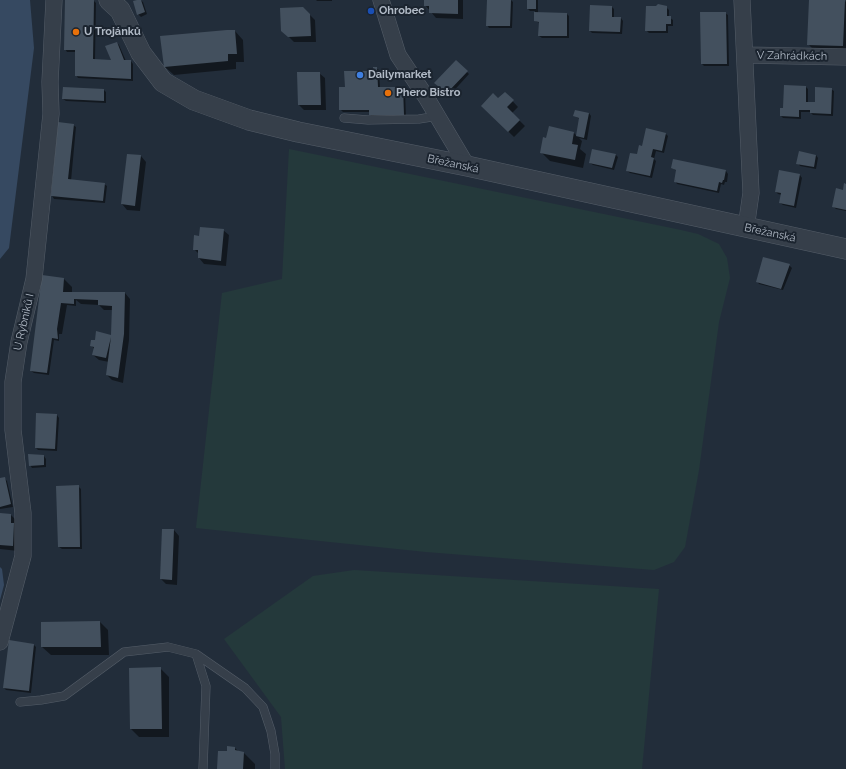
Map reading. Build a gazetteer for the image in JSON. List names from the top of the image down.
{
  "streets": {
    "street": ["V Zahrádkách", "Břežanská", "U Rybníků I"]
  },
  "places": [
    "Ohrobec",
    "U Trojánků",
    "Dailymarket",
    "Phero Bistro"
  ]
}
